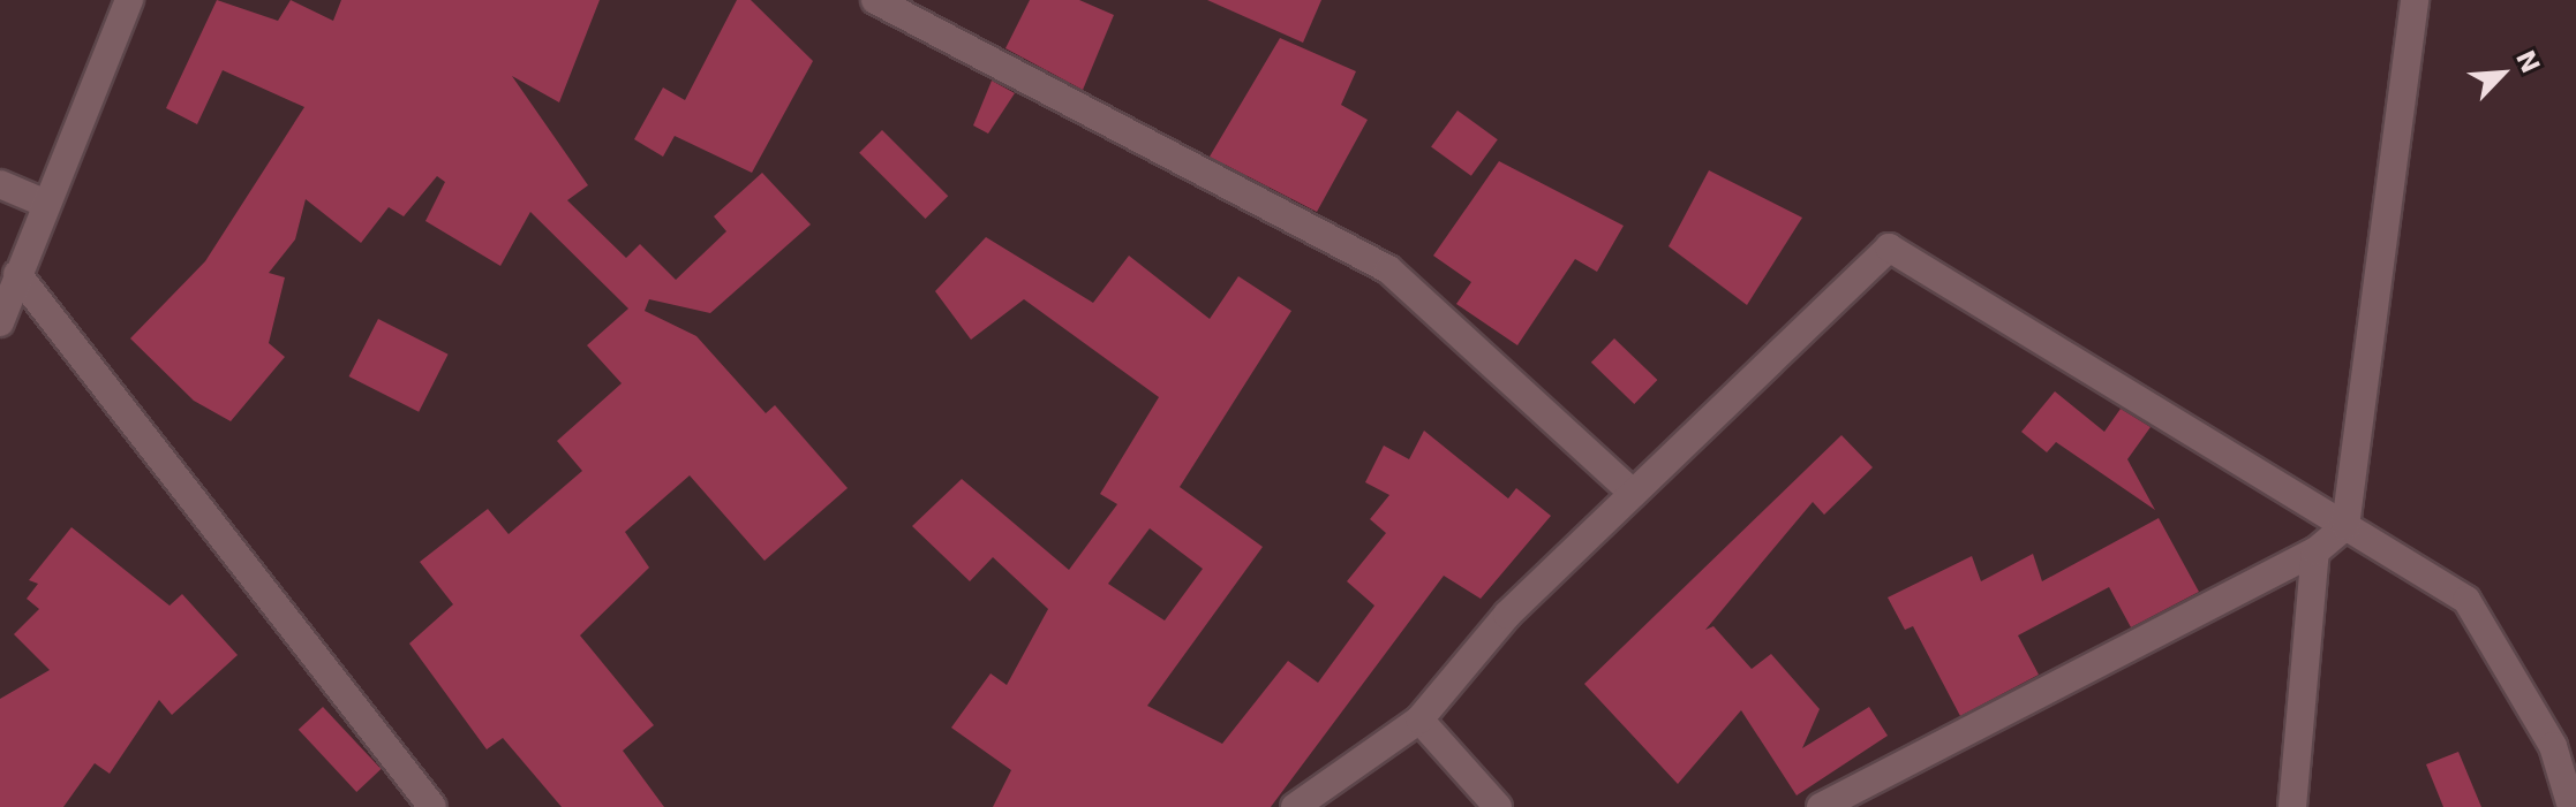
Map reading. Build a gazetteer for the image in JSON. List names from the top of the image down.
{
  "north": "top right"
}
